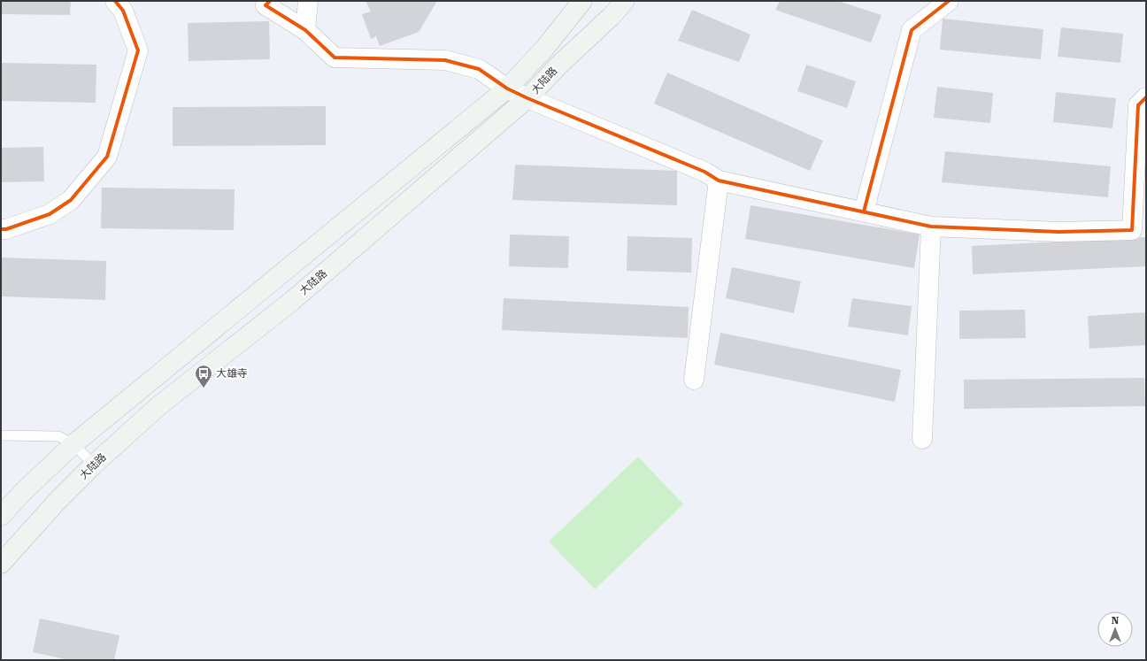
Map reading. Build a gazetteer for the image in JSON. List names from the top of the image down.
{
  "streets": {
    "main road": ["大陆路"]
  },
  "places": {
    "bus stop": ["大雄寺"]
  },
  "north": "top"
}
